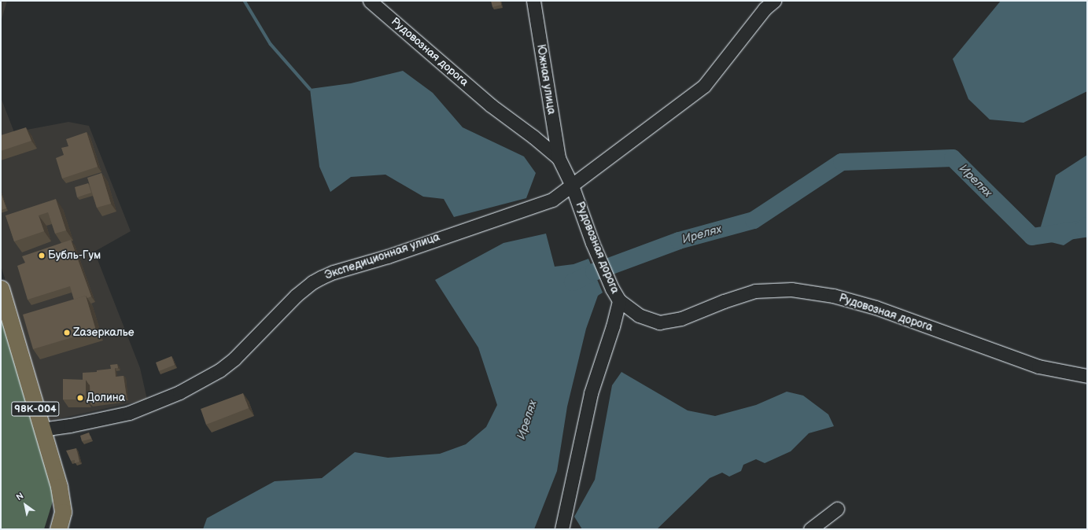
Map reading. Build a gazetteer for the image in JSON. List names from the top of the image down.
{
  "streets": {
    "main road": ["98К-004"],
    "street": ["Рудовозная дорога", "Южная улица", "Экспедиционная улица"]
  },
  "crossings": [
    ["Рудовозная дорога", "Южная улица"],
    ["Рудовозная дорога", "Экспедиционная улица"],
    ["Экспедиционная улица", "98К-004"]
  ],
  "water": ["Ирелях"],
  "places": ["Бубль-Гум", "Zазеркалье", "Долина"],
  "north": "top left"
}
